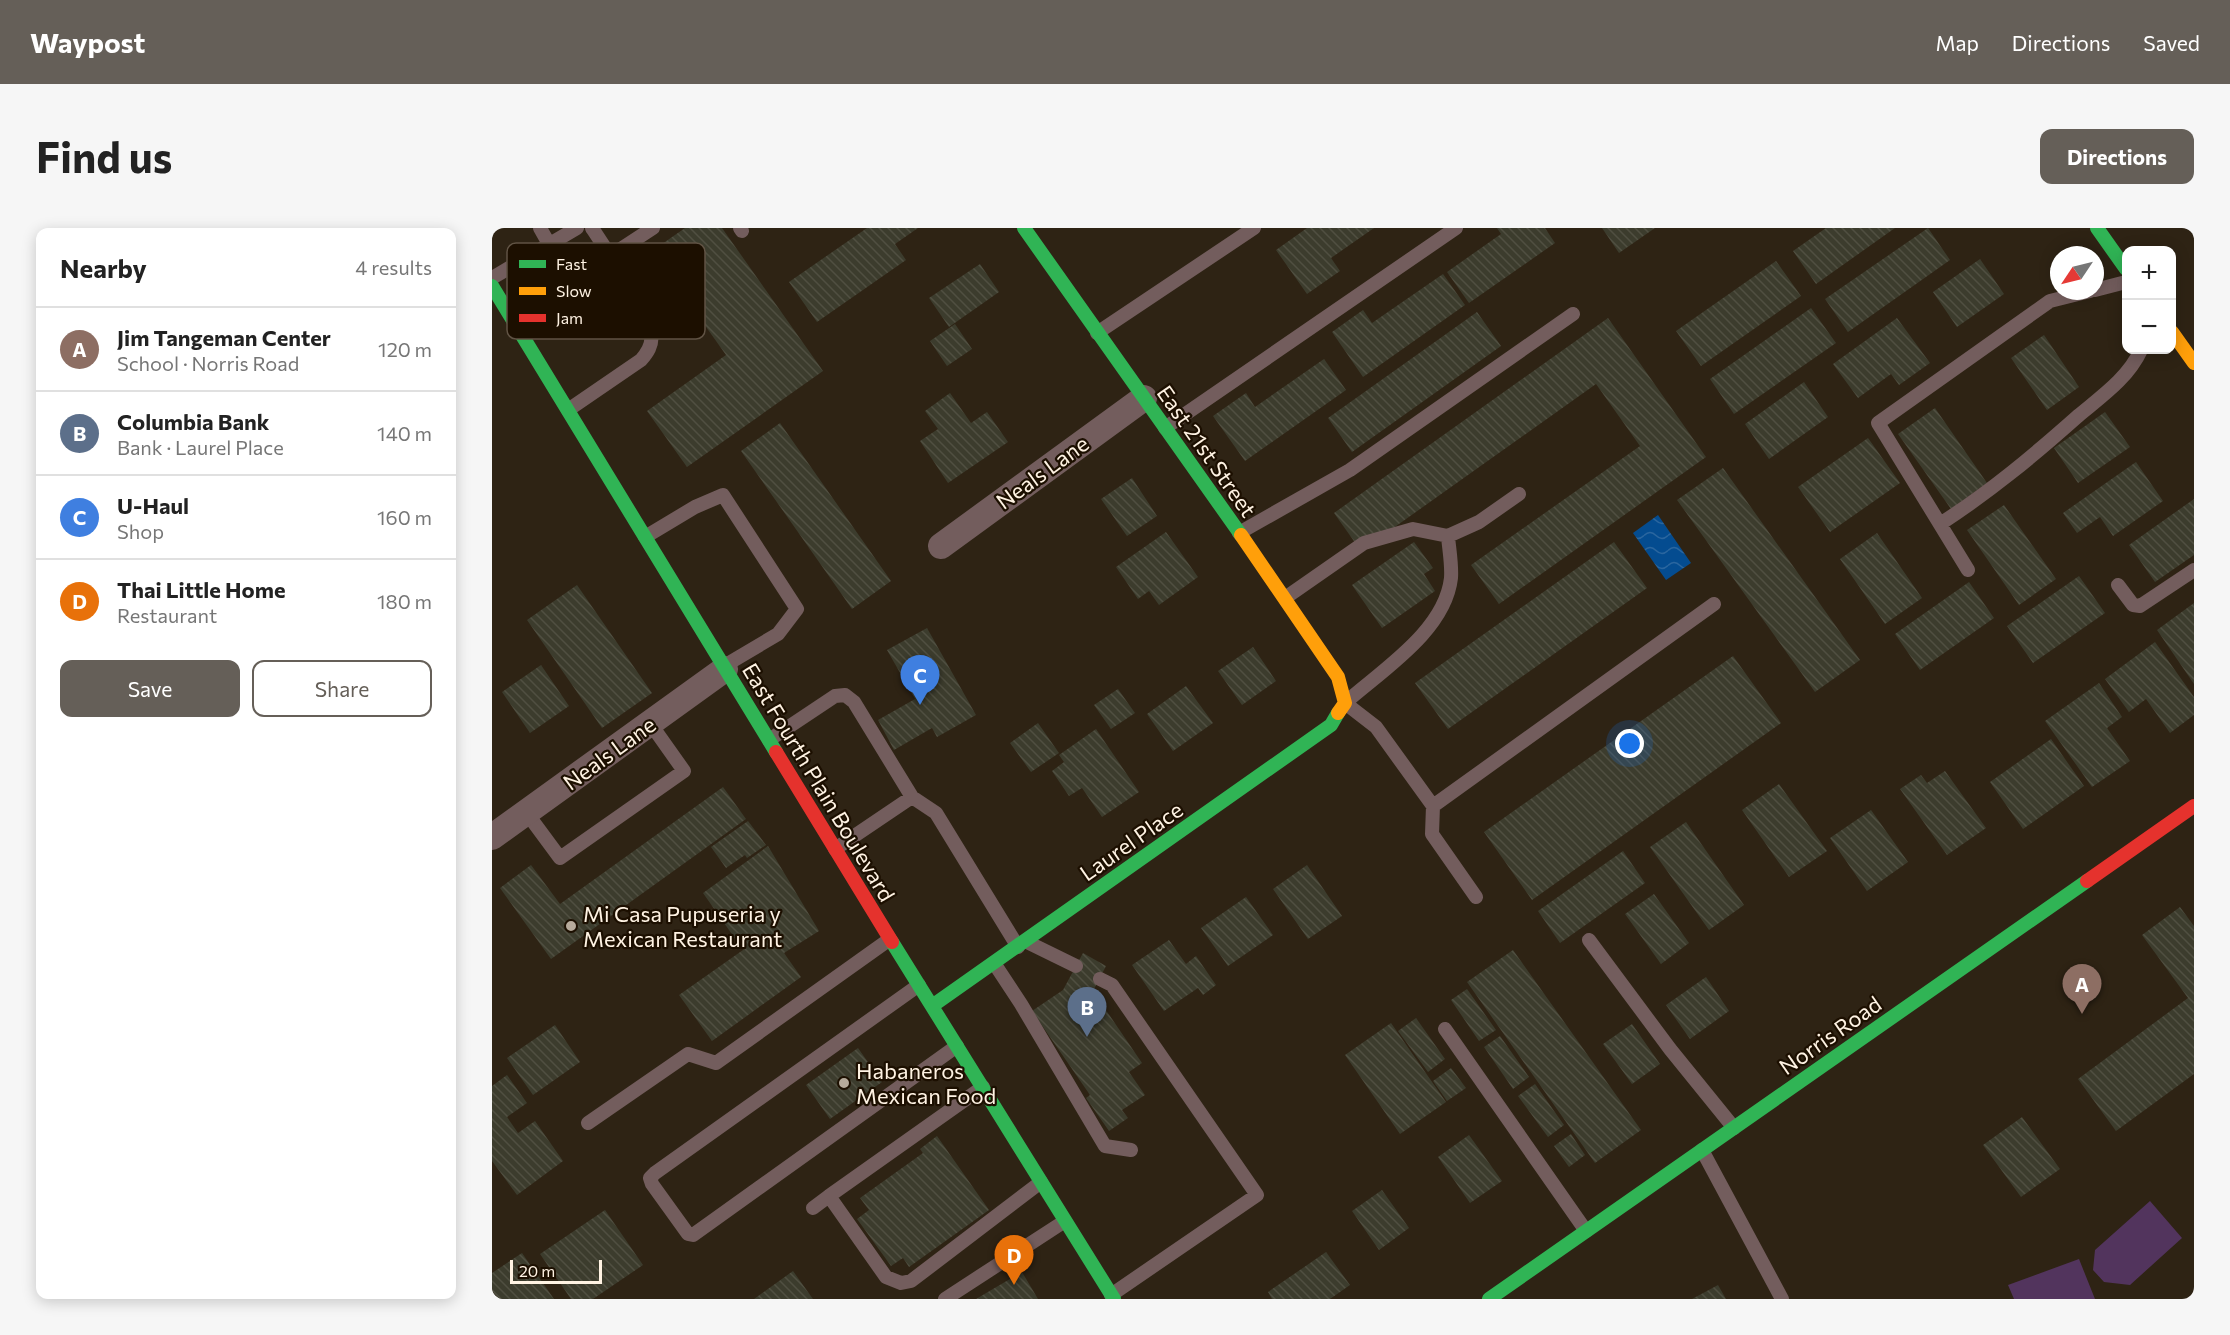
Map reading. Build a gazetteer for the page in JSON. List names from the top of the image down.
{
  "streets": {
    "street": [
      "East 21st Street",
      "Neals Lane",
      "East Fourth Plain Boulevard",
      "Laurel Place",
      "Norris Road"
    ]
  },
  "crossings": [
    ["East 21st Street", "Neals Lane"],
    ["East 21st Street", "Laurel Place"],
    ["Neals Lane", "East Fourth Plain Boulevard"],
    ["East Fourth Plain Boulevard", "Laurel Place"]
  ],
  "places": ["Mi Casa Pupuseria y Mexican Restaurant", "Habaneros Mexican Food"],
  "legend": ["Fast", "Slow", "Jam"],
  "scale_bar": "20 m",
  "north": "bottom left",
  "page": {
    "header": "Waypost",
    "nav": ["Map", "Directions", "Saved"],
    "buttons": [
      "Directions",
      ["Save", "Share"]
    ],
    "title": "Find us",
    "heading": ["Nearby", "4 results"],
    "map_buttons": ["+", "−"],
    "list": [
      {
        "mark": "A",
        "name": "Jim Tangeman Center",
        "note": "School · Norris Road",
        "value": "120 m"
      },
      {
        "mark": "B",
        "name": "Columbia Bank",
        "note": "Bank · Laurel Place",
        "value": "140 m"
      },
      {
        "mark": "C",
        "name": "U-Haul",
        "note": "Shop",
        "value": "160 m"
      },
      {
        "mark": "D",
        "name": "Thai Little Home",
        "note": "Restaurant",
        "value": "180 m"
      }
    ],
    "pins": [
      "C",
      "A",
      "B",
      "D"
    ],
    "scale": "20 m"
  }
}
